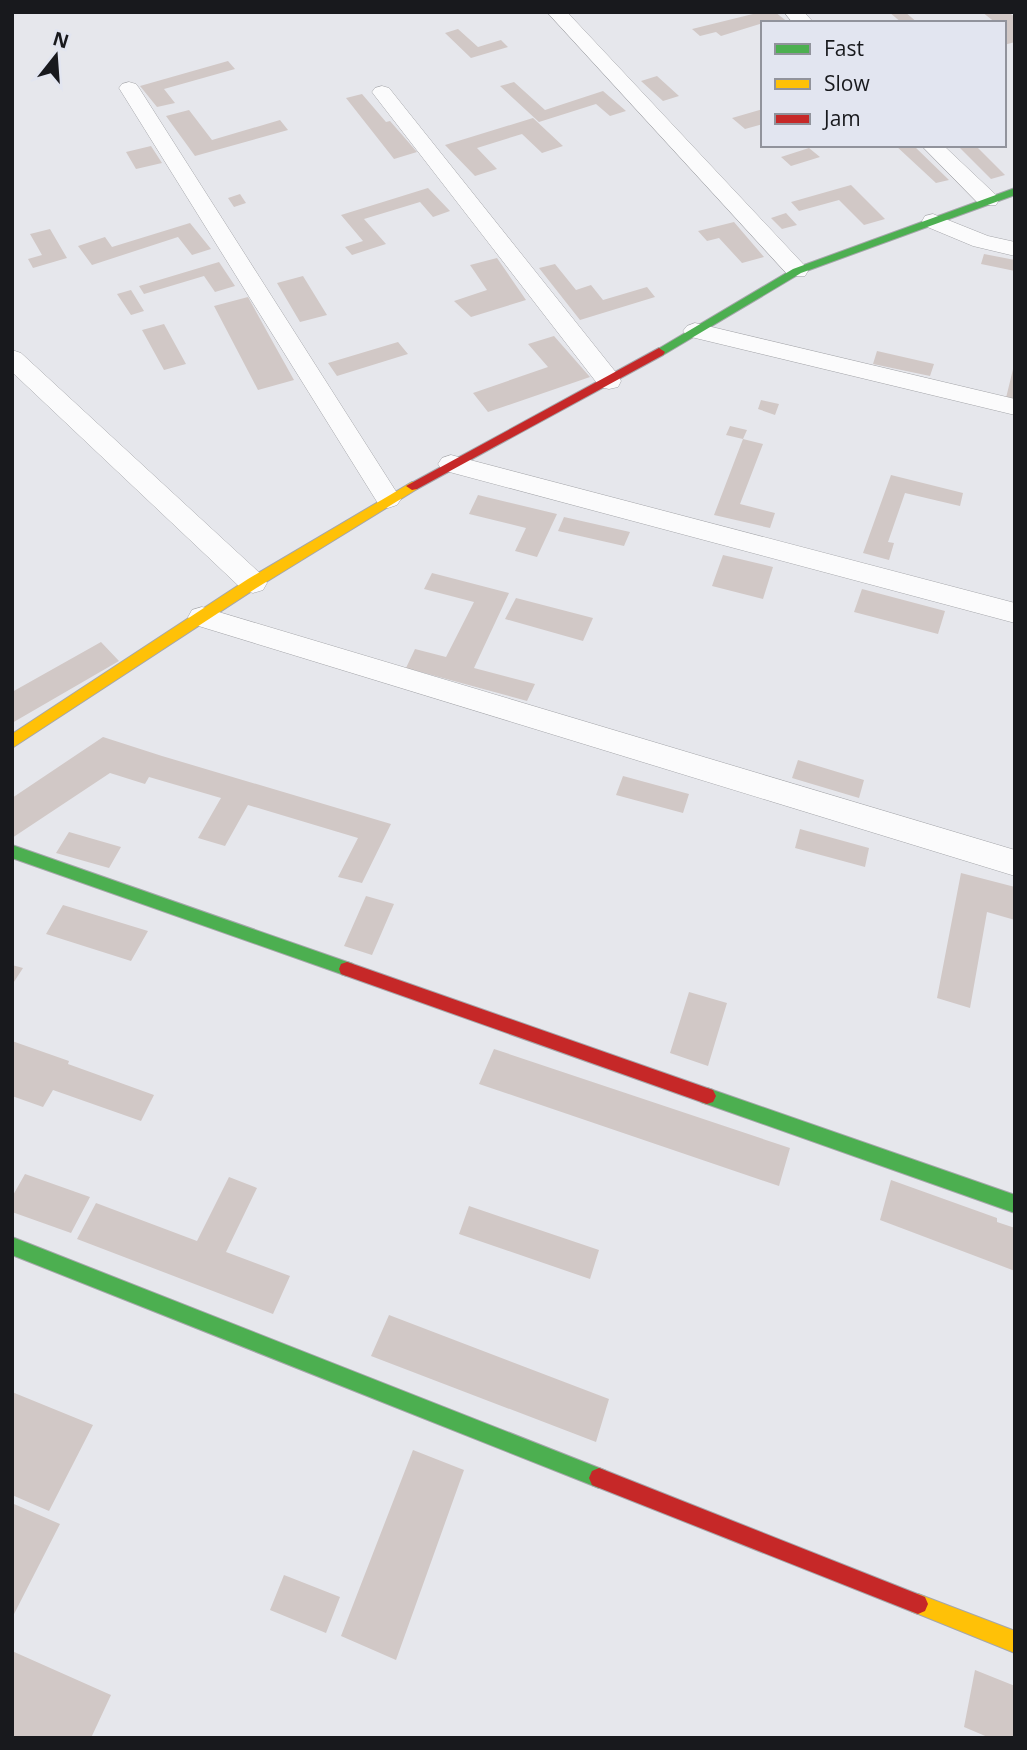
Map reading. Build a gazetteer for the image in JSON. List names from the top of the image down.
{
  "legend": ["Fast", "Slow", "Jam"],
  "north": "top"
}
